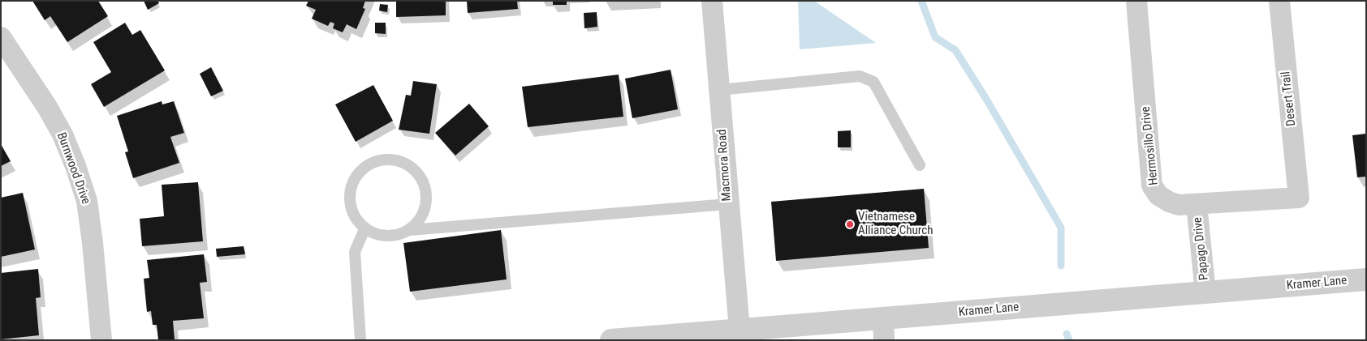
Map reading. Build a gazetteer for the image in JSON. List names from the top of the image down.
{
  "streets": {
    "street": [
      "Desert Trail",
      "Hermosillo Drive",
      "Macmora Road",
      "Burnwood Drive",
      "Papago Drive",
      "Kramer Lane"
    ]
  },
  "crossings": [
    ["Desert Trail", "Hermosillo Drive"],
    ["Hermosillo Drive", "Papago Drive"],
    ["Macmora Road", "Kramer Lane"],
    ["Papago Drive", "Kramer Lane"]
  ],
  "places": ["Vietnamese Alliance Church"]
}
